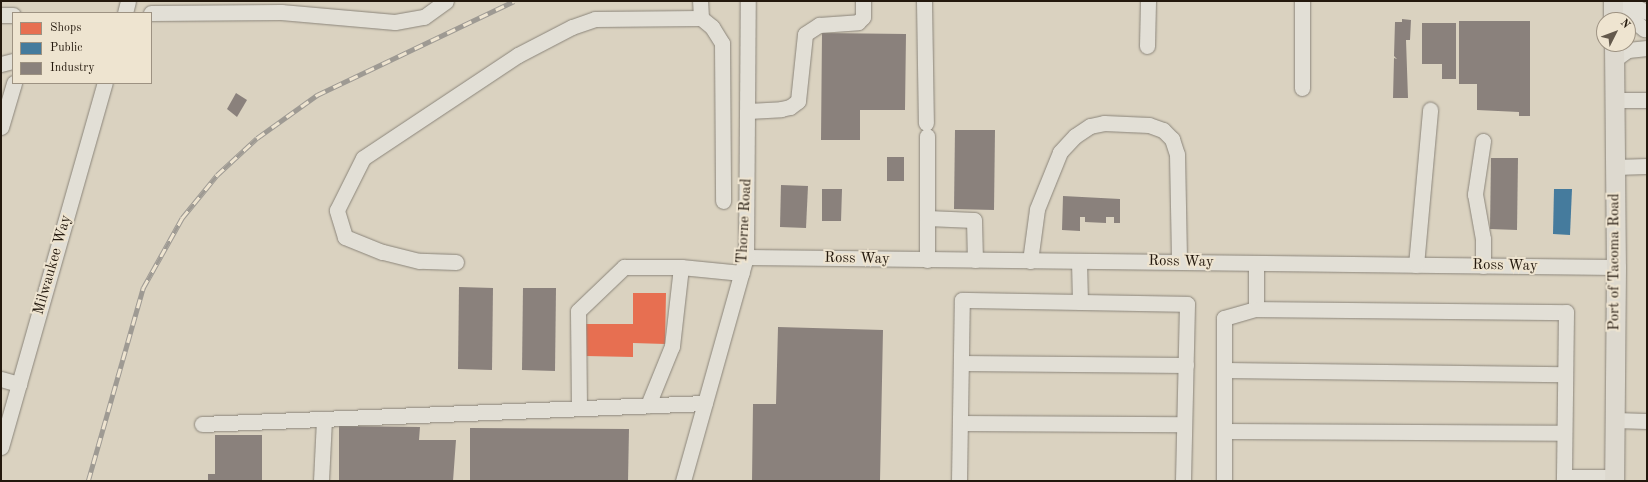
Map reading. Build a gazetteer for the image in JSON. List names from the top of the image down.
{
  "streets": {
    "main road": ["Port of Tacoma Road"],
    "street": ["Thorne Road", "Ross Way", "Milwaukee Way"]
  },
  "crossings": [
    ["Thorne Road", "Ross Way"],
    ["Ross Way", "Port of Tacoma Road"]
  ],
  "legend": ["Shops", "Public", "Industry"],
  "north": "top right"
}
